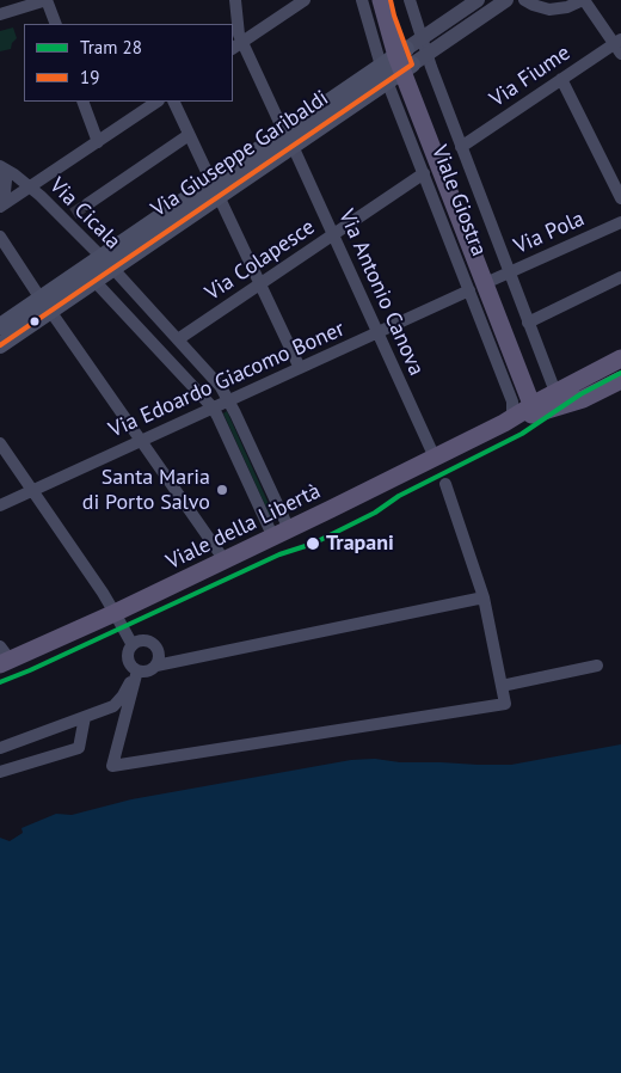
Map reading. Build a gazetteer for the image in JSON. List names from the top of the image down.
{
  "streets": {
    "main road": ["Via Giuseppe Garibaldi", "Viale Giostra", "Viale della Libertà"],
    "street": [
      "Via Fiume",
      "Via Cicala",
      "Via Pola",
      "Via Colapesce",
      "Via Antonio Canova",
      "Via Edoardo Giacomo Boner"
    ]
  },
  "crossings": [
    ["Via Fiume", "Viale Giostra"],
    ["Via Giuseppe Garibaldi", "Viale Giostra"],
    ["Via Giuseppe Garibaldi", "Via Cicala"],
    ["Via Giuseppe Garibaldi", "Via Antonio Canova"],
    ["Viale Giostra", "Via Pola"],
    ["Viale Giostra", "Via Colapesce"],
    ["Viale Giostra", "Via Edoardo Giacomo Boner"],
    ["Viale Giostra", "Viale della Libertà"],
    ["Via Cicala", "Via Colapesce"],
    ["Via Cicala", "Via Edoardo Giacomo Boner"],
    ["Via Cicala", "Viale della Libertà"],
    ["Via Colapesce", "Via Antonio Canova"],
    ["Via Antonio Canova", "Via Edoardo Giacomo Boner"],
    ["Via Antonio Canova", "Viale della Libertà"]
  ],
  "places": ["Santa Maria di Porto Salvo", "Trapani"],
  "lines": ["transit line 19", "tram line 28"],
  "legend": ["Tram 28", "19"]
}
